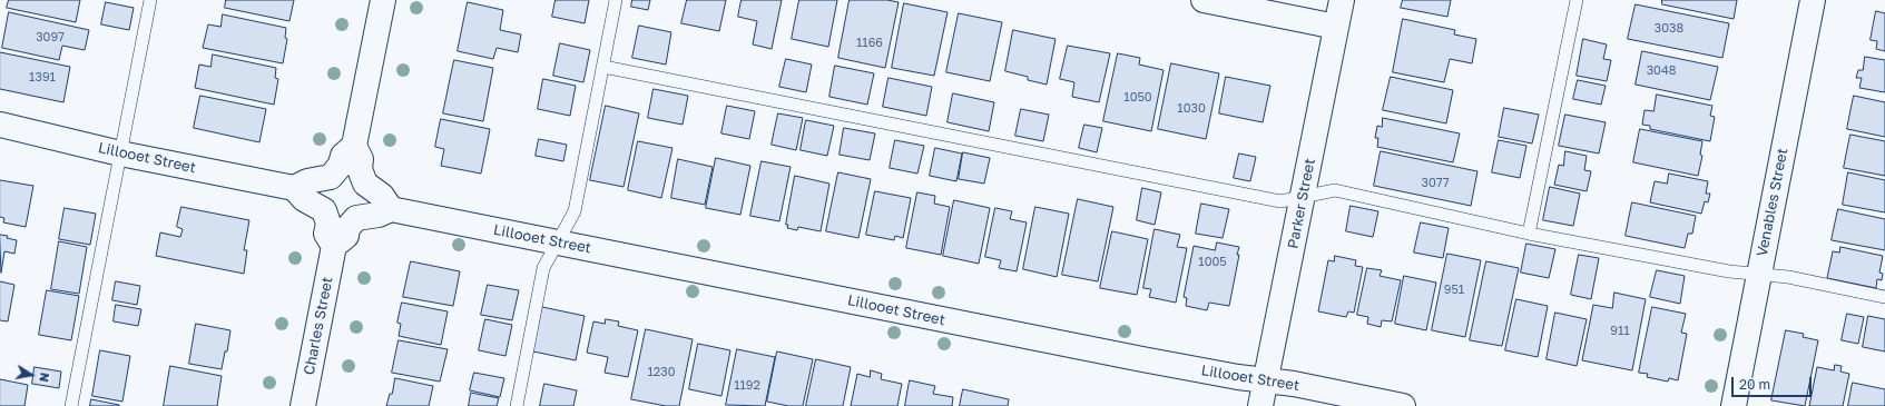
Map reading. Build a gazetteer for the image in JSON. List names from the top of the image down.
{
  "streets": {
    "street": [
      "Lillooet Street",
      "Venables Street",
      "Parker Street",
      "Charles Street"
    ]
  },
  "crossings": [
    ["Lillooet Street", "Parker Street"],
    ["Lillooet Street", "Charles Street"]
  ],
  "house_numbers": [
    "3038",
    "3097",
    "1166",
    "3048",
    "1391",
    "1050",
    "1030",
    "3077",
    "1005",
    "951",
    "911",
    "1230",
    "1192"
  ],
  "scale_bar": "20 m",
  "north": "right"
}
